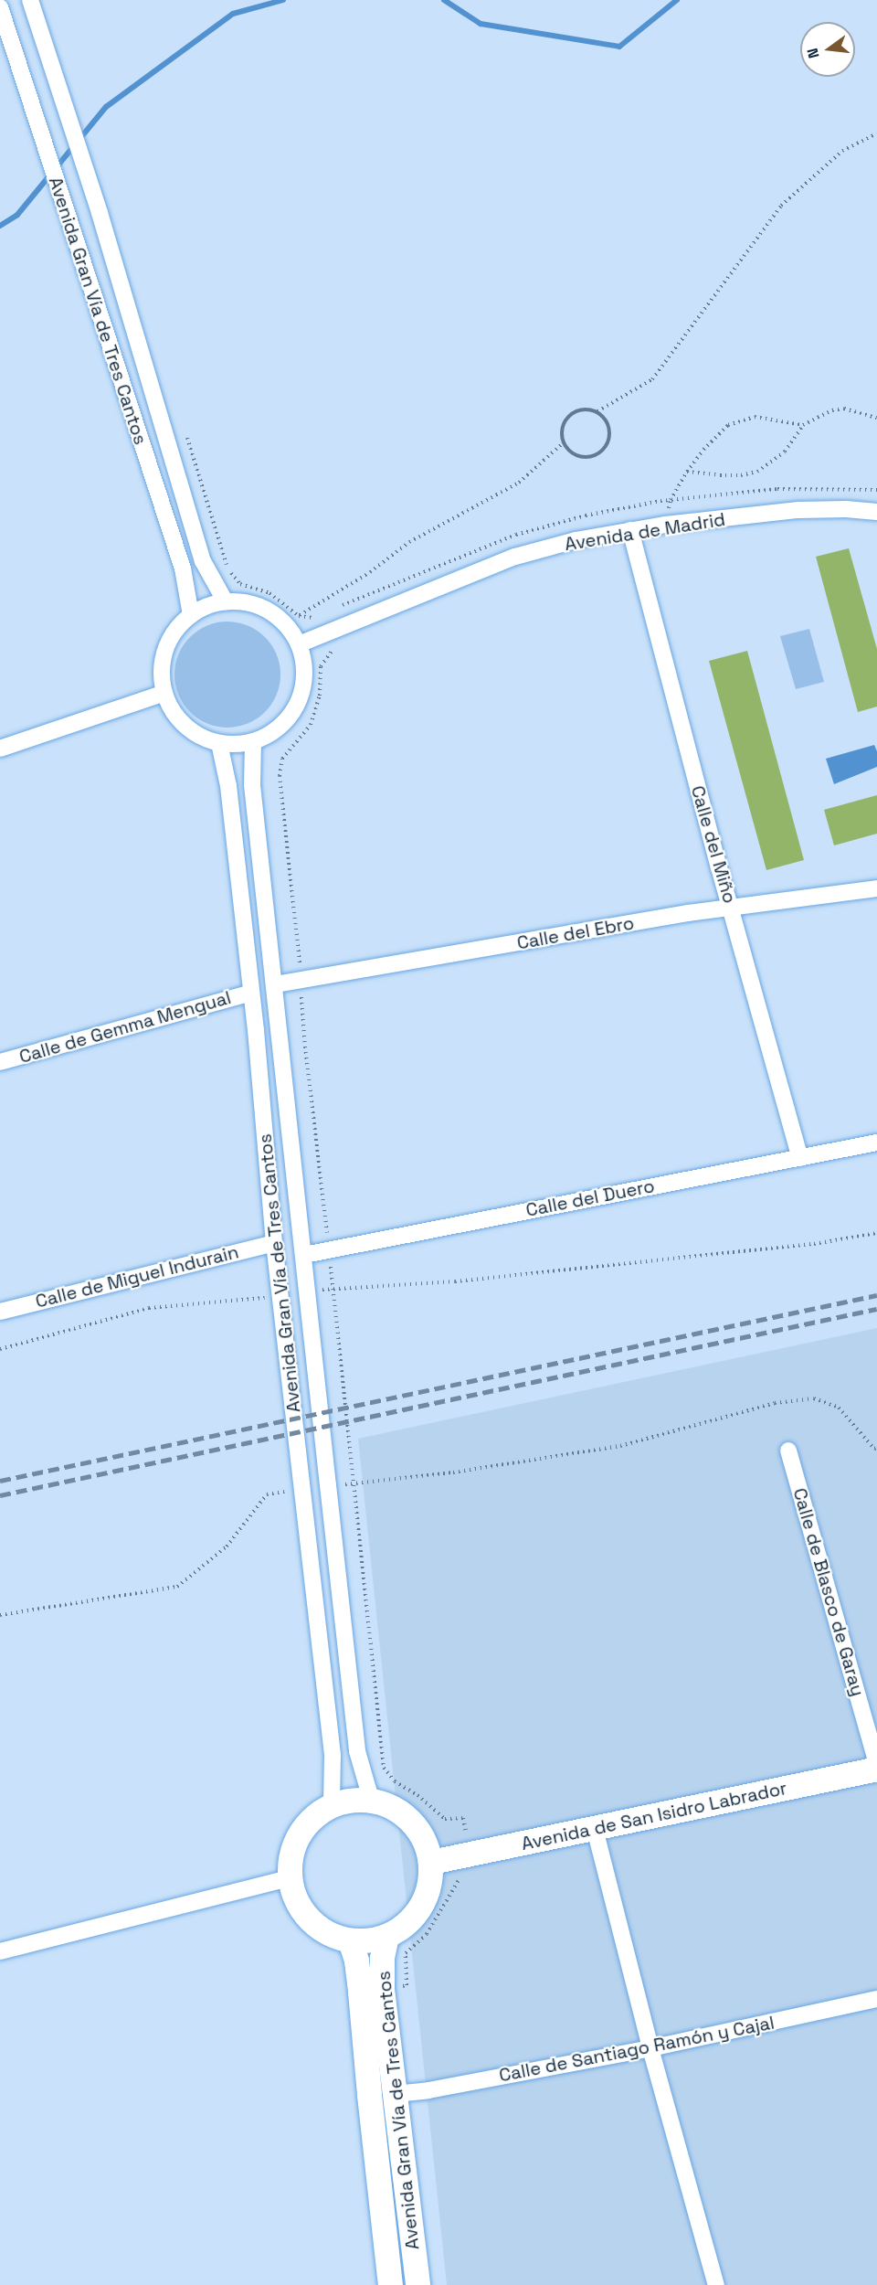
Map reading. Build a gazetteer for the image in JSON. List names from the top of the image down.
{
  "streets": {
    "street": [
      "Avenida Gran Vía de Tres Cantos",
      "Avenida de Madrid",
      "Calle del Miño",
      "Calle del Ebro",
      "Calle de Gemma Mengual",
      "Calle del Duero",
      "Calle de Miguel Indurain",
      "Calle de Blasco de Garay",
      "Avenida de San Isidro Labrador",
      "Calle de Santiago Ramón y Cajal"
    ]
  },
  "crossings": [
    ["Avenida Gran Vía de Tres Cantos", "Avenida de Madrid"],
    ["Avenida Gran Vía de Tres Cantos", "Calle del Ebro"],
    ["Avenida Gran Vía de Tres Cantos", "Calle de Gemma Mengual"],
    ["Avenida Gran Vía de Tres Cantos", "Calle del Duero"],
    ["Avenida Gran Vía de Tres Cantos", "Calle de Miguel Indurain"],
    ["Avenida Gran Vía de Tres Cantos", "Avenida de San Isidro Labrador"],
    ["Avenida Gran Vía de Tres Cantos", "Calle de Santiago Ramón y Cajal"],
    ["Avenida de Madrid", "Calle del Miño"],
    ["Calle del Miño", "Calle del Ebro"],
    ["Calle del Miño", "Calle del Duero"]
  ],
  "north": "left"
}
